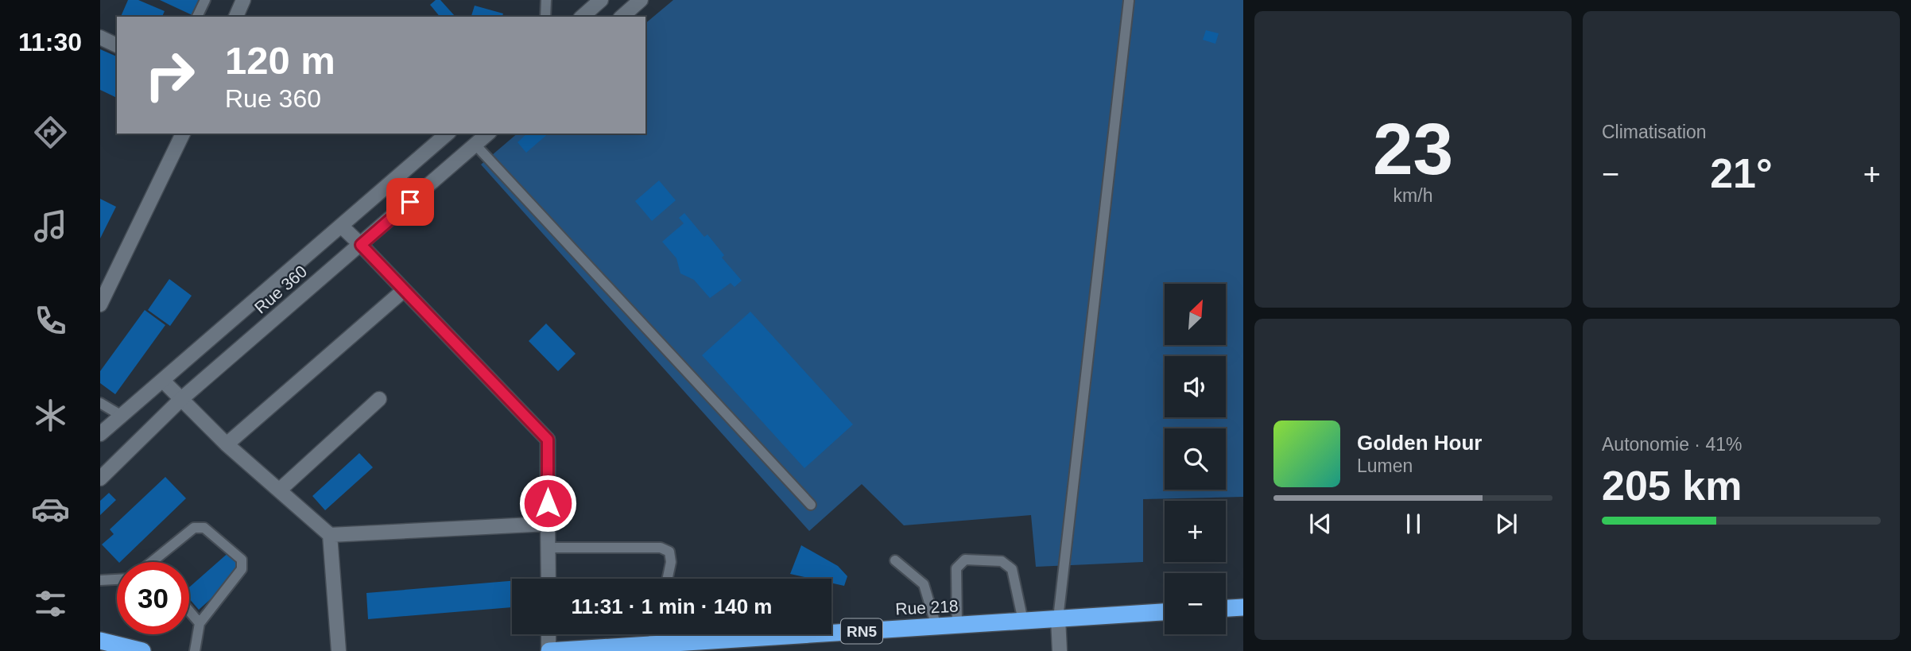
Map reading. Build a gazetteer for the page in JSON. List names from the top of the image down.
{
  "streets": {
    "highway": ["Rue 218", "RN5"],
    "street": ["Rue 360"]
  },
  "north": "top right",
  "page": {
    "tabs": "11:30",
    "tile": [
      ["23", "km/h"],
      "Climatisation",
      ["Autonomie · 41%", "205 km"]
    ],
    "turn": ["120 m", "Rue 360"],
    "heat": ["−", "21°", "+"],
    "map_buttons": ["+", "−"],
    "song": ["Golden Hour", "Lumen"],
    "limit": "30",
    "trip": "11:31 · 1 min · 140 m"
  }
}
